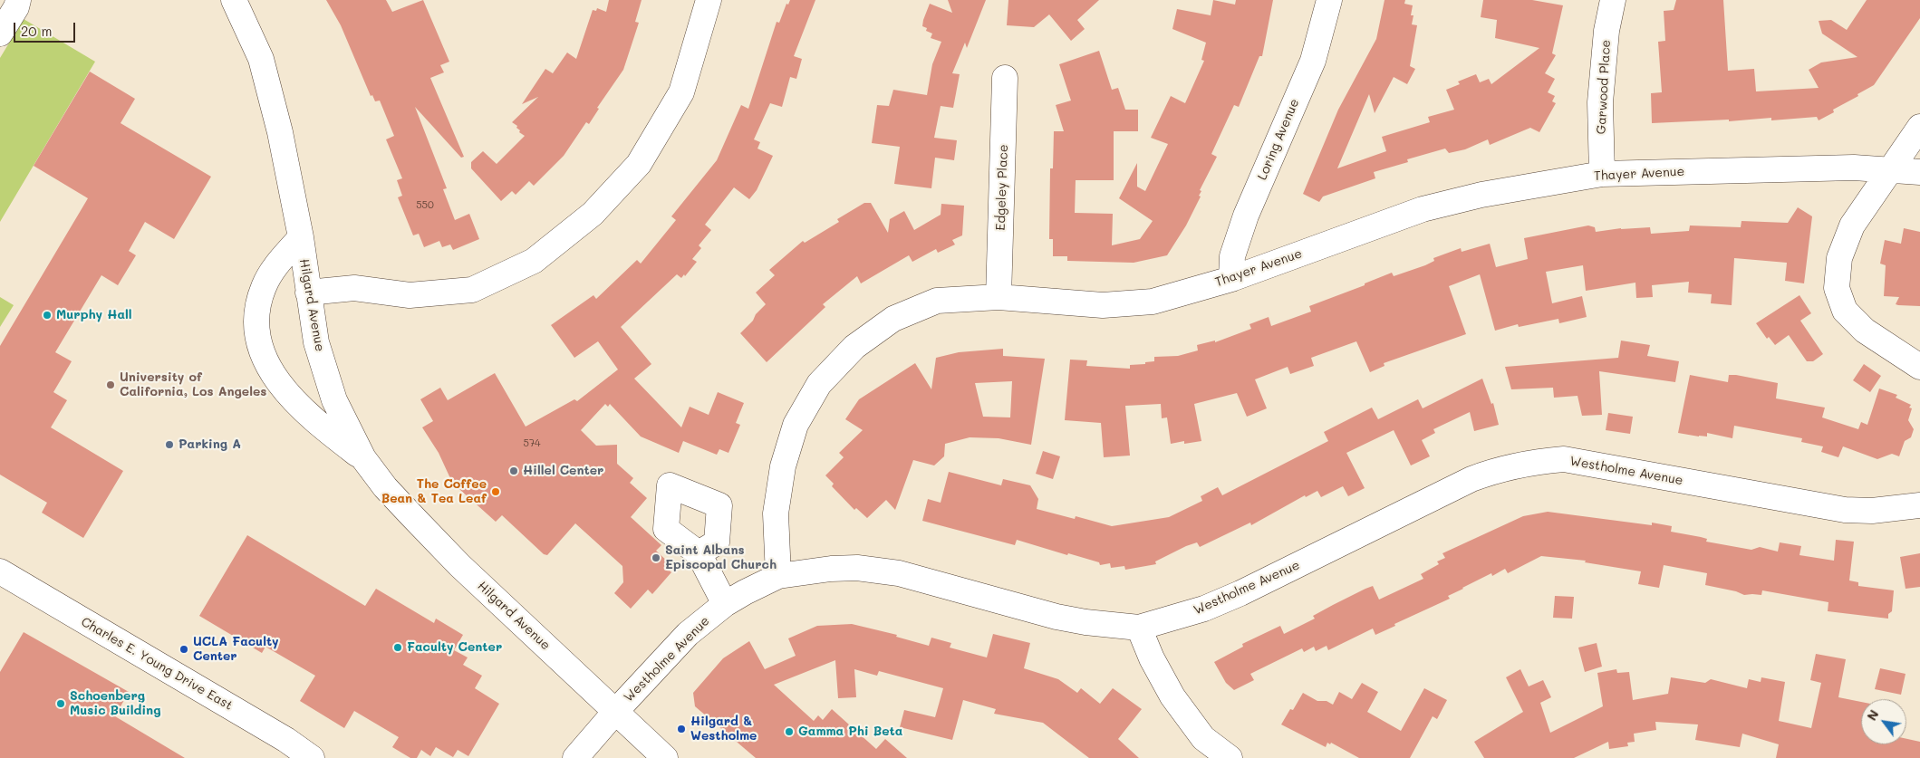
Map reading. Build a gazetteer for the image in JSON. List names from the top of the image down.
{
  "streets": {
    "street": [
      "Garwood Place",
      "Loring Avenue",
      "Thayer Avenue",
      "Edgeley Place",
      "Hilgard Avenue",
      "Westholme Avenue",
      "Charles E. Young Drive East"
    ]
  },
  "crossings": [
    ["Garwood Place", "Thayer Avenue"],
    ["Loring Avenue", "Thayer Avenue"],
    ["Thayer Avenue", "Edgeley Place"],
    ["Thayer Avenue", "Westholme Avenue"],
    ["Hilgard Avenue", "Westholme Avenue"]
  ],
  "places": [
    "Murphy Hall",
    "University of California, Los Angeles",
    "Parking A",
    "Hillel Center",
    "The Coffee Bean & Tea Leaf",
    "Saint Albans Episcopal Church",
    "Faculty Center",
    "UCLA Faculty Center",
    "Schoenberg Music Building",
    "Hilgard & Westholme",
    "Gamma Phi Beta"
  ],
  "house_numbers": ["550", "574"],
  "scale_bar": "20 m",
  "north": "top left"
}
